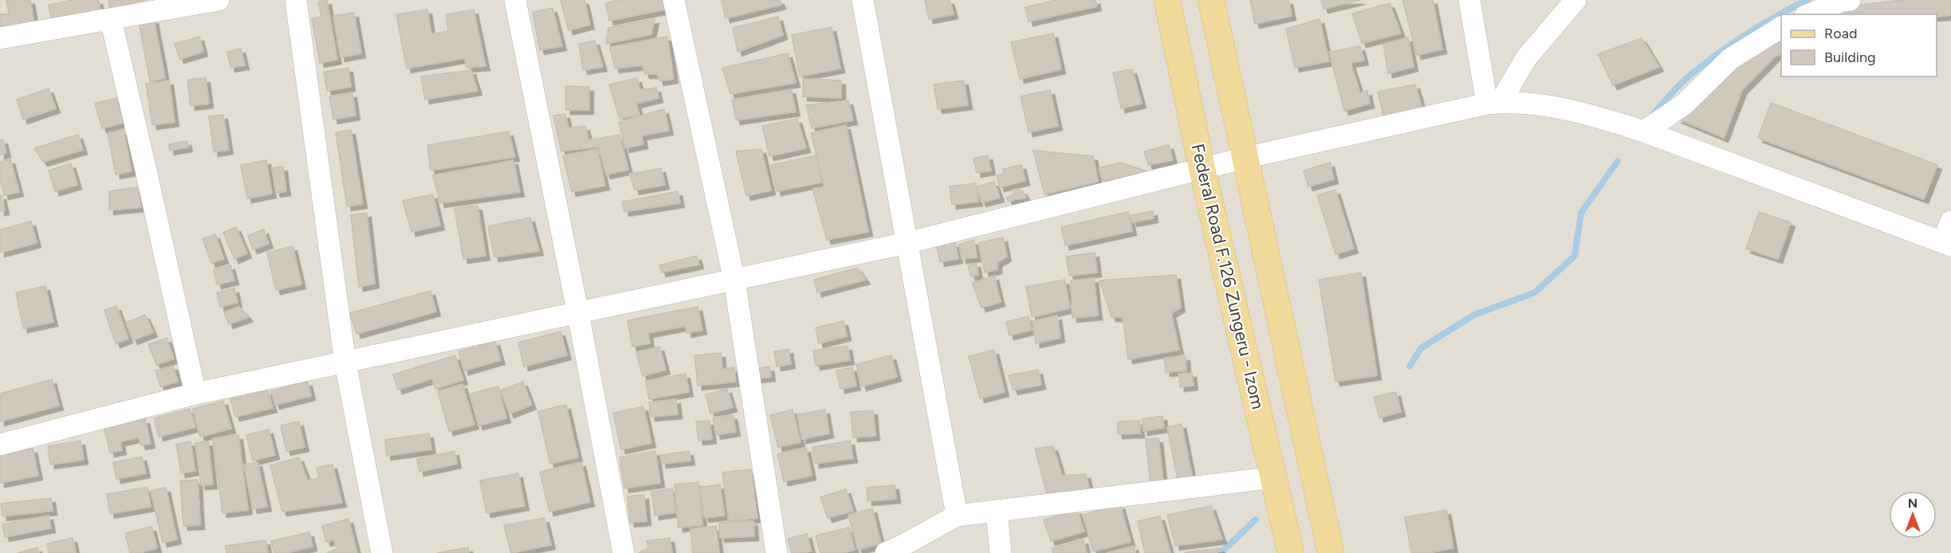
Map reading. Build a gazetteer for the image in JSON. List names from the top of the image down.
{
  "streets": {
    "main road": ["Federal Road F.126 Zungeru - Izom"]
  },
  "legend": ["Road", "Building"],
  "north": "top"
}
